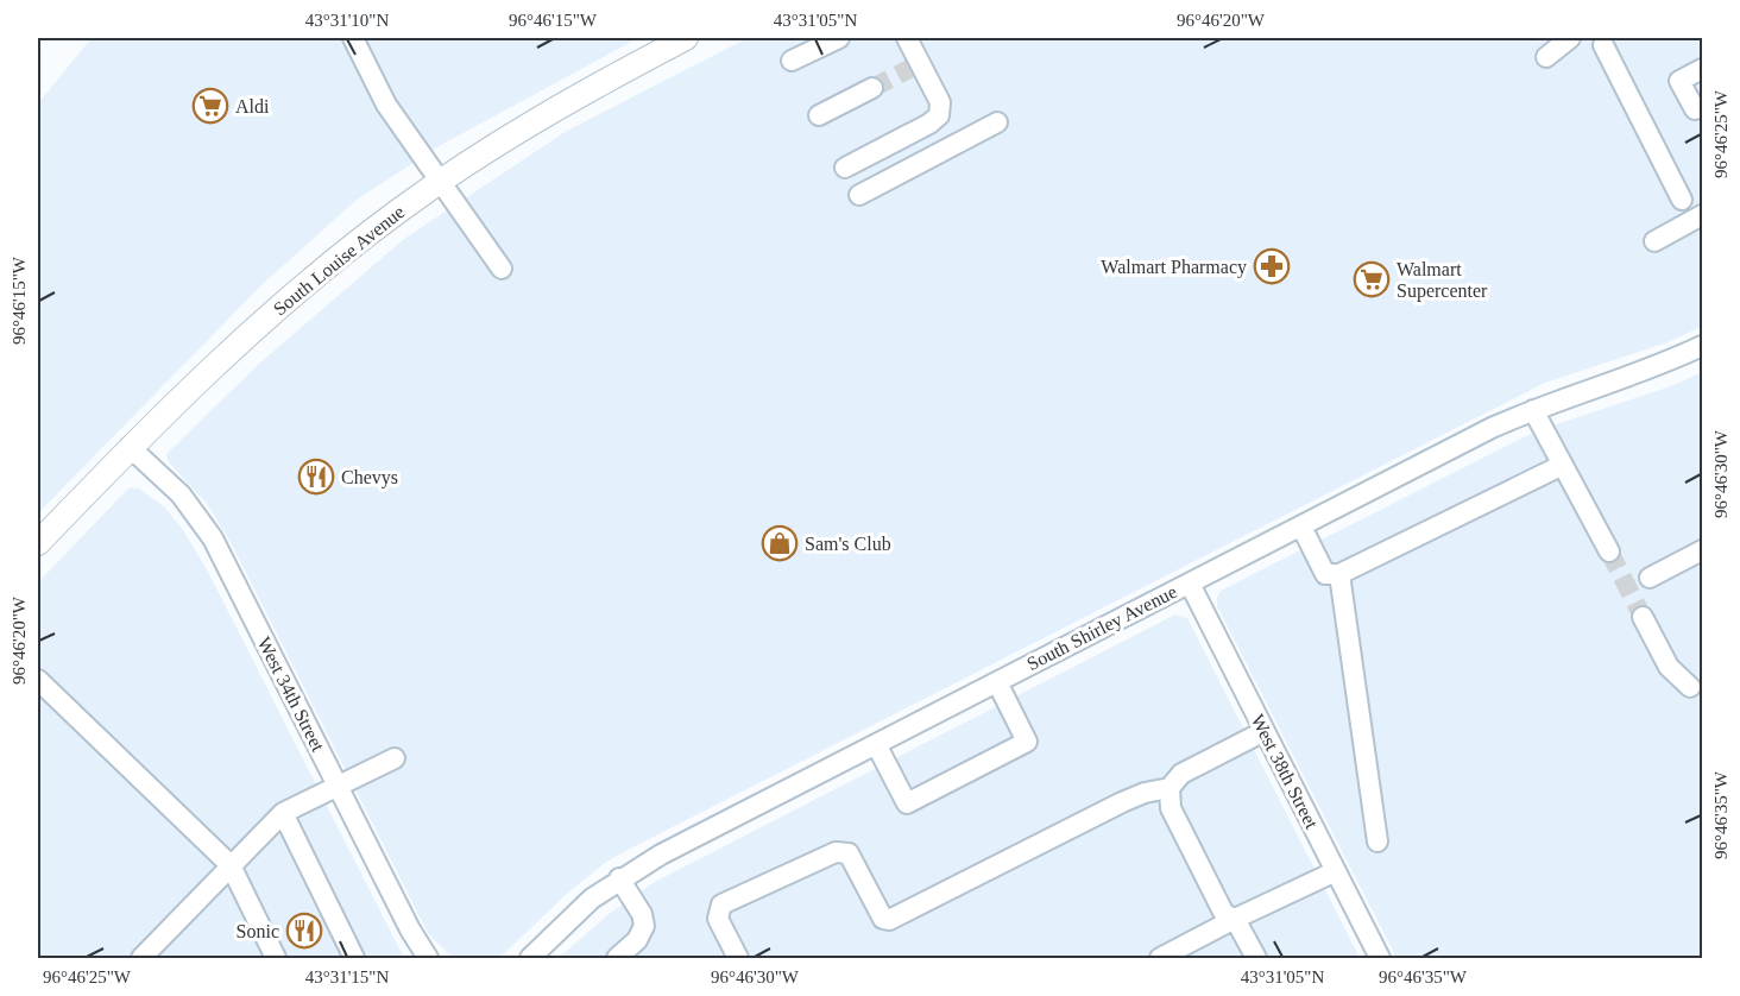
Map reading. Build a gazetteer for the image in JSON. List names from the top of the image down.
{
  "streets": {
    "main road": ["South Louise Avenue"],
    "street": ["South Shirley Avenue", "West 34th Street", "West 38th Street"]
  },
  "crossings": [
    ["South Louise Avenue", "West 34th Street"],
    ["South Shirley Avenue", "West 38th Street"]
  ],
  "places": {
    "supermarket": ["Aldi", "Walmart Supercenter"],
    "pharmacy": ["Walmart Pharmacy"],
    "restaurant": ["Chevys", "Sonic"],
    "shop": ["Sam's Club"]
  },
  "coordinates": [
    "43°31'10\"N",
    "96°46'15\"W",
    "43°31'05\"N",
    "96°46'20\"W",
    "96°46'25\"W",
    "96°46'30\"W",
    "96°46'35\"W",
    "43°31'15\"N"
  ]
}
